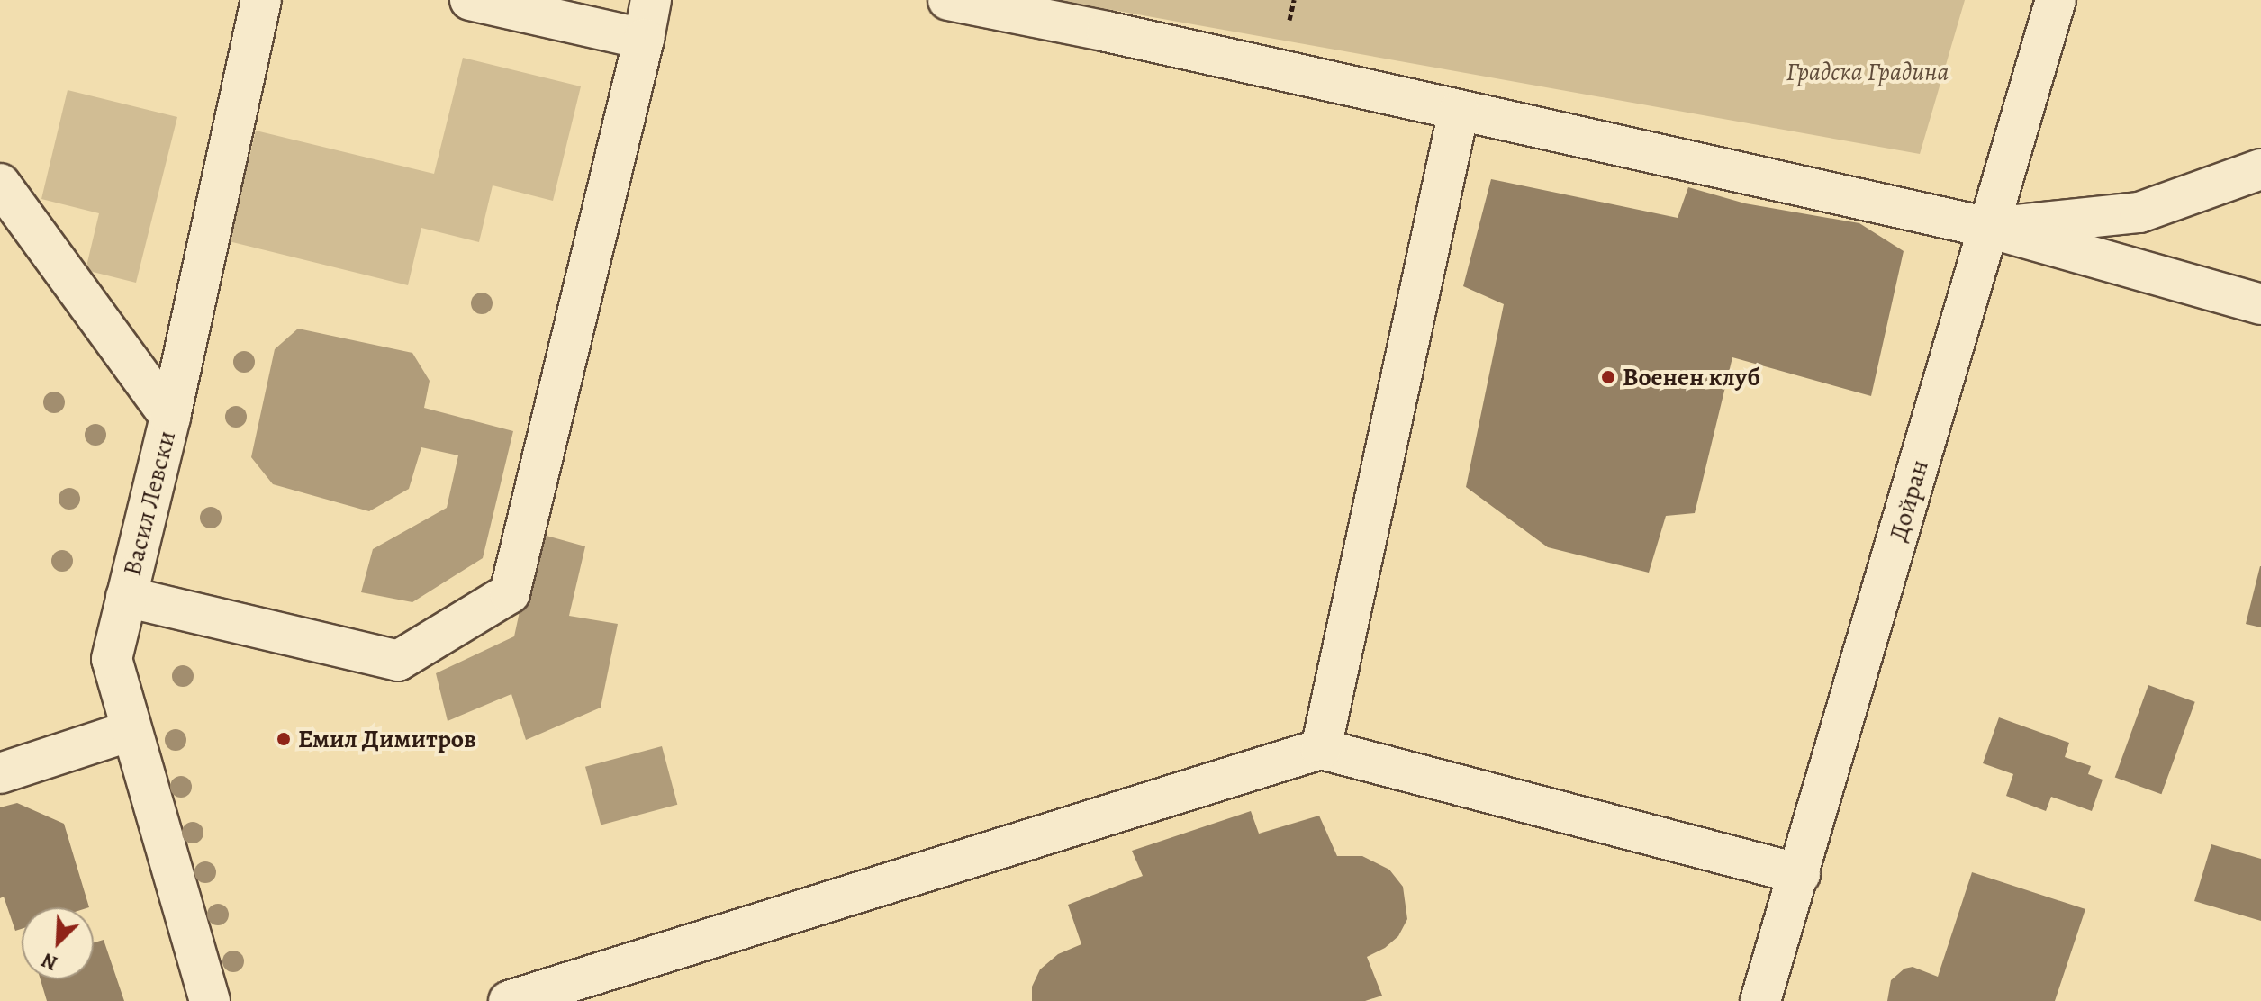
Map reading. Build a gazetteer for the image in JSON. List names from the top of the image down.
{
  "streets": {
    "street": ["Дойран", "Васил Левски"]
  },
  "parks": ["Градска Градина"],
  "places": ["Военен клуб", "Емил Димитров"],
  "north": "bottom left"
}
